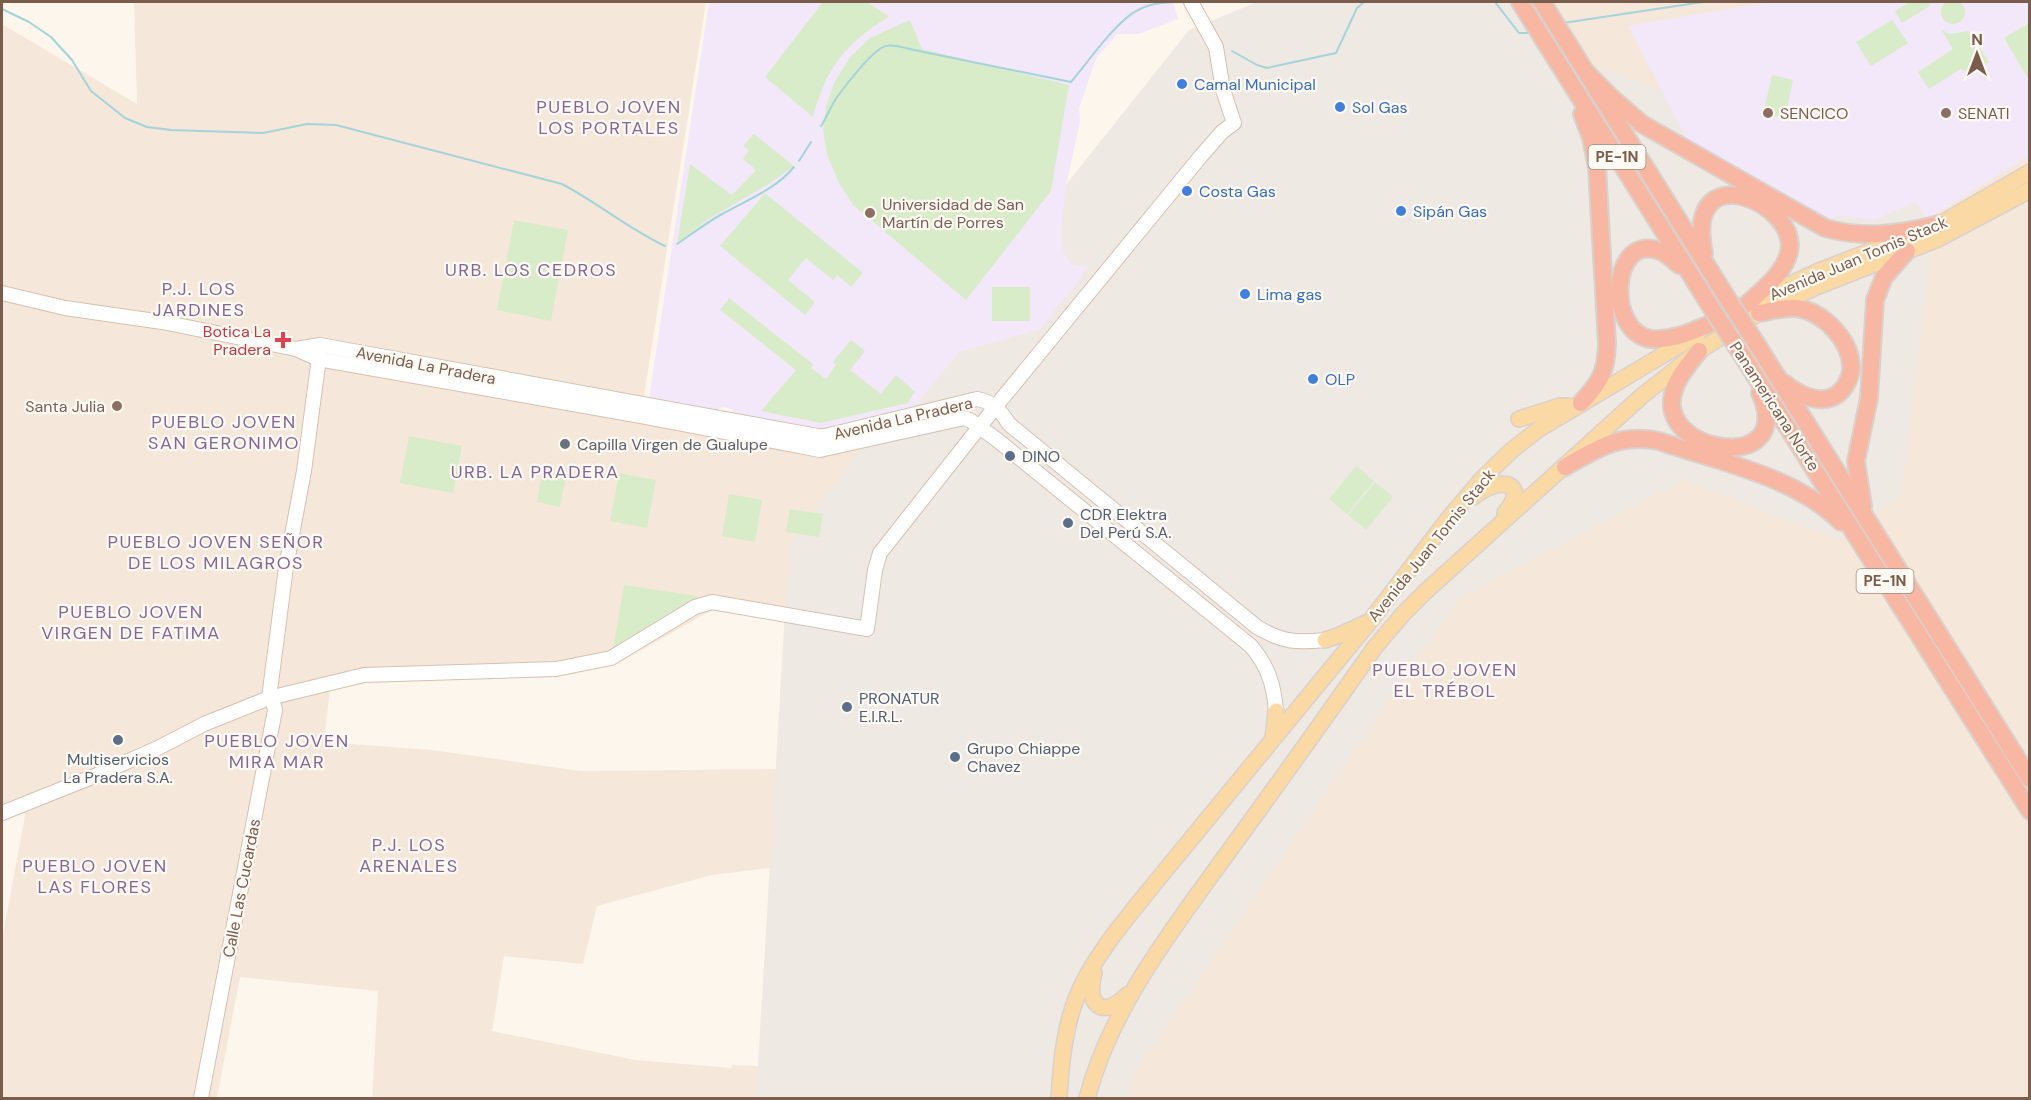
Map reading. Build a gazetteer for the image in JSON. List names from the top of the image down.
{
  "streets": {
    "highway": ["PE-1N", "Panamericana Norte"],
    "main road": ["Avenida Juan Tomis Stack"],
    "street": ["Avenida La Pradera", "Calle Las Cucardas"]
  },
  "crossings": [
    ["Avenida Juan Tomis Stack", "Panamericana Norte"],
    ["Avenida La Pradera", "Calle Las Cucardas"]
  ],
  "districts": [
    "PUEBLO JOVEN LOS PORTALES",
    "URB. LOS CEDROS",
    "P.J. LOS JARDINES",
    "PUEBLO JOVEN SAN GERONIMO",
    "URB. LA PRADERA",
    "PUEBLO JOVEN SEÑOR DE LOS MILAGROS",
    "PUEBLO JOVEN VIRGEN DE FATIMA",
    "PUEBLO JOVEN EL TRÉBOL",
    "PUEBLO JOVEN MIRA MAR",
    "P.J. LOS ARENALES",
    "PUEBLO JOVEN LAS FLORES"
  ],
  "places": {
    "other": [
      "Camal Municipal",
      "Sol Gas",
      "SENCICO",
      "SENATI",
      "Costa Gas",
      "Sipán Gas",
      "Universidad de San Martín de Porres",
      "Lima gas",
      "OLP",
      "Santa Julia",
      "Capilla Virgen de Gualupe",
      "DINO",
      "CDR Elektra Del Perú S.A.",
      "PRONATUR E.I.R.L.",
      "Multiservicios La Pradera S.A.",
      "Grupo Chiappe Chavez"
    ],
    "health": ["Botica La Pradera"]
  },
  "north": "top"
}
